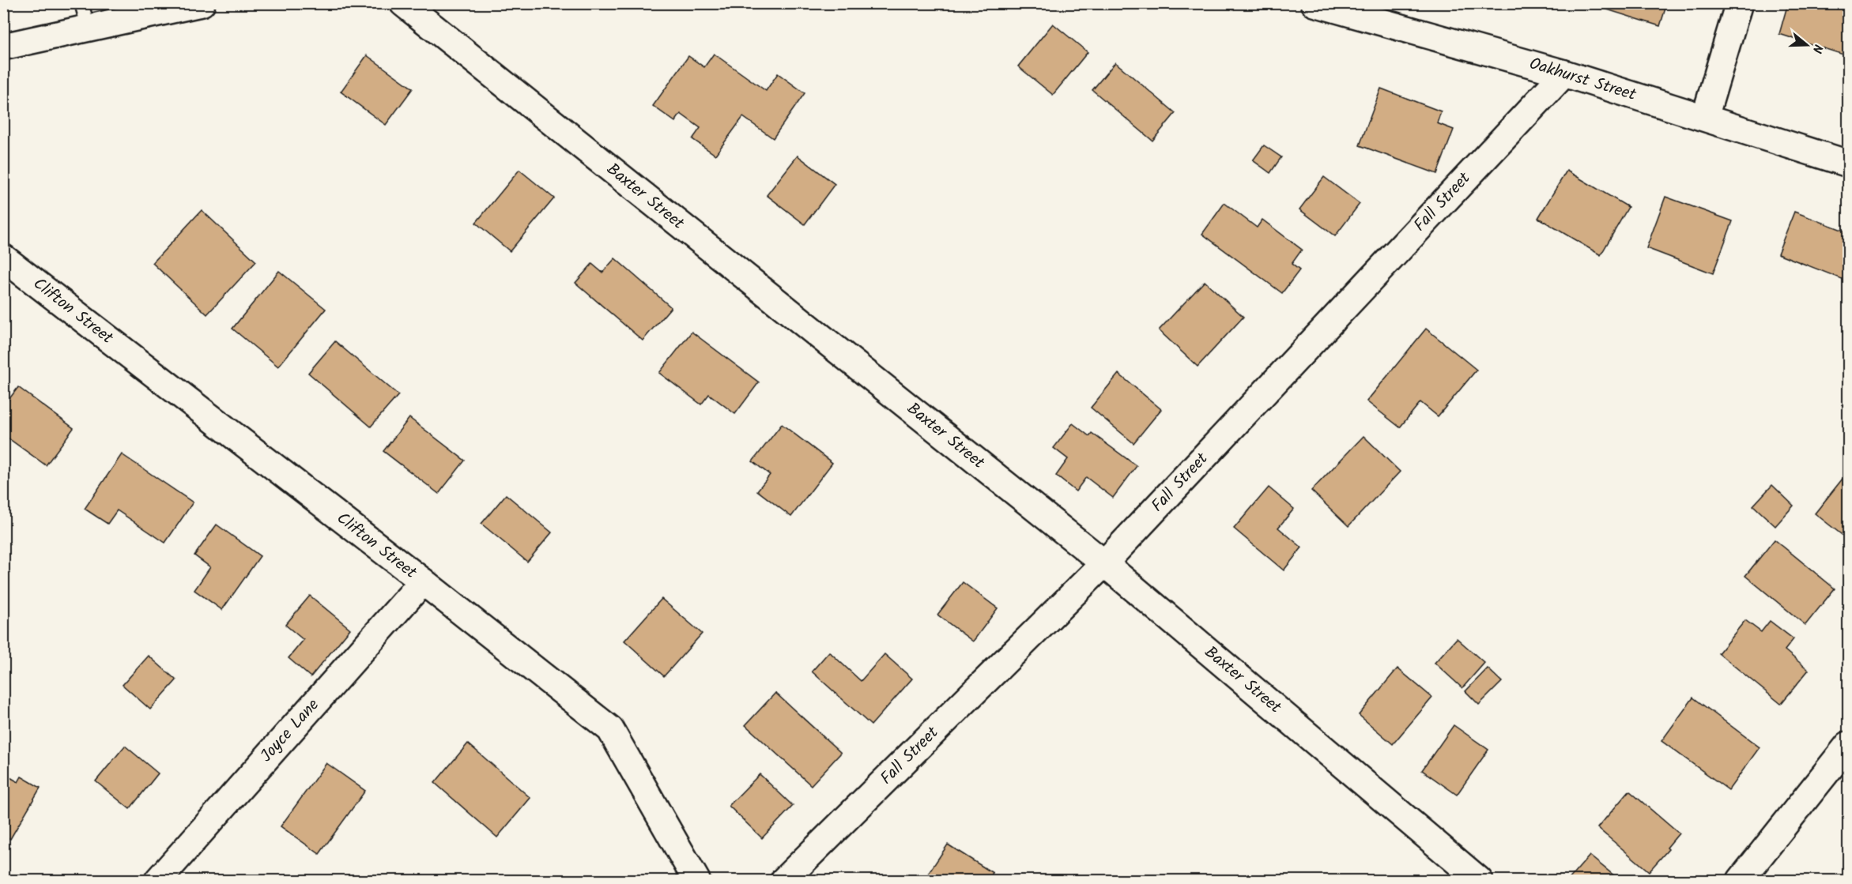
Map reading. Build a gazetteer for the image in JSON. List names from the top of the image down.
{
  "streets": {
    "street": [
      "Oakhurst Street",
      "Baxter Street",
      "Fall Street",
      "Clifton Street",
      "Joyce Lane"
    ]
  },
  "crossings": [
    ["Oakhurst Street", "Fall Street"],
    ["Baxter Street", "Fall Street"],
    ["Clifton Street", "Joyce Lane"]
  ],
  "north": "right"
}
